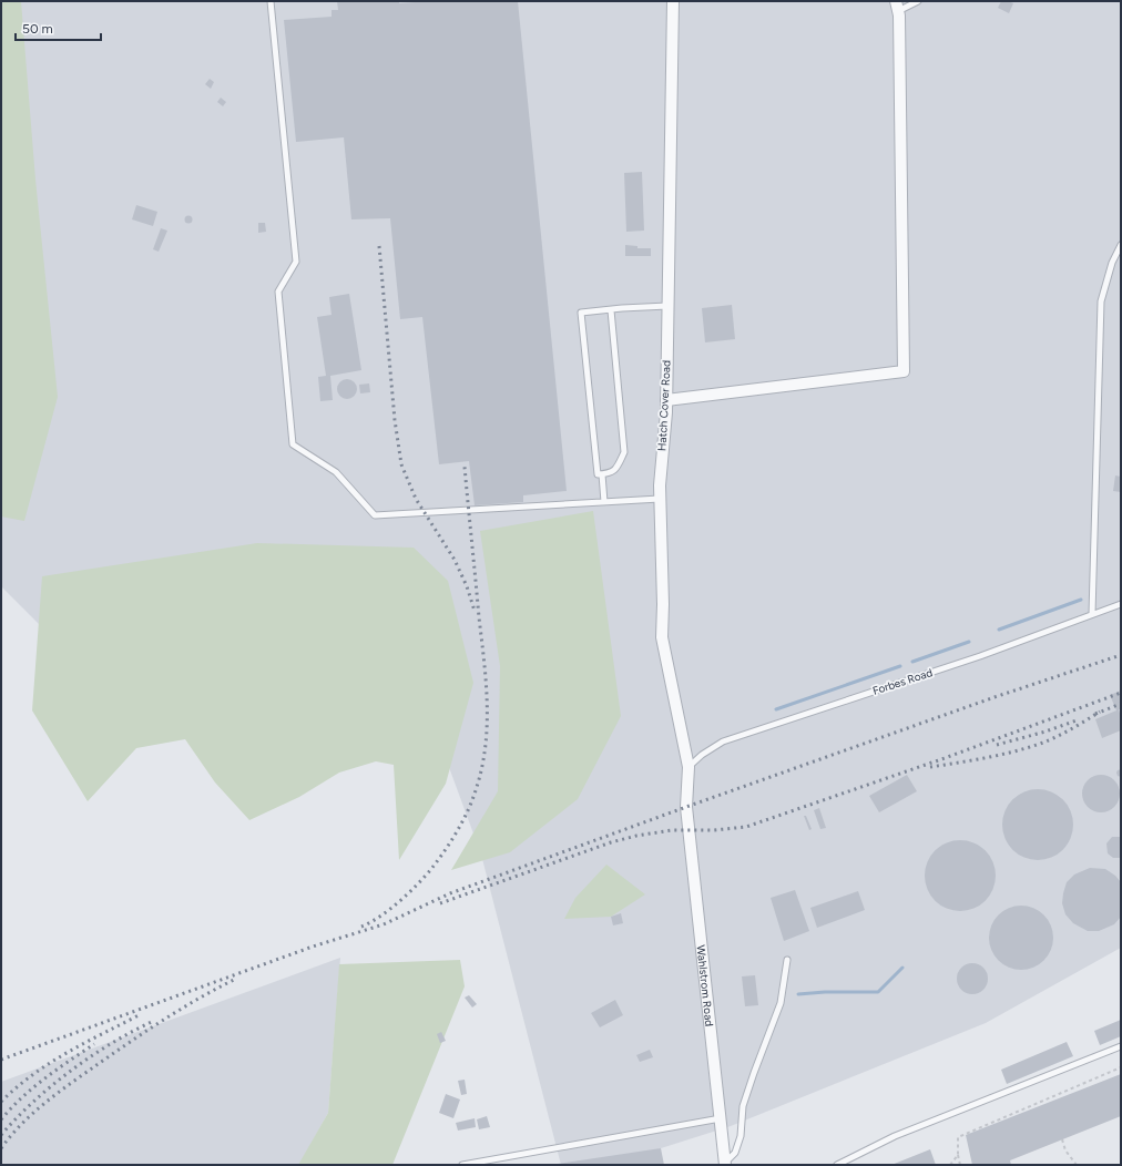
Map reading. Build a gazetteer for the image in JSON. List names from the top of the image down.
{
  "streets": {
    "street": ["Hatch Cover Road", "Wahlstrom Road"],
    "lane": ["Forbes Road"]
  },
  "crossings": [
    ["Hatch Cover Road", "Forbes Road"],
    ["Hatch Cover Road", "Wahlstrom Road"]
  ],
  "scale_bar": "50 m"
}
